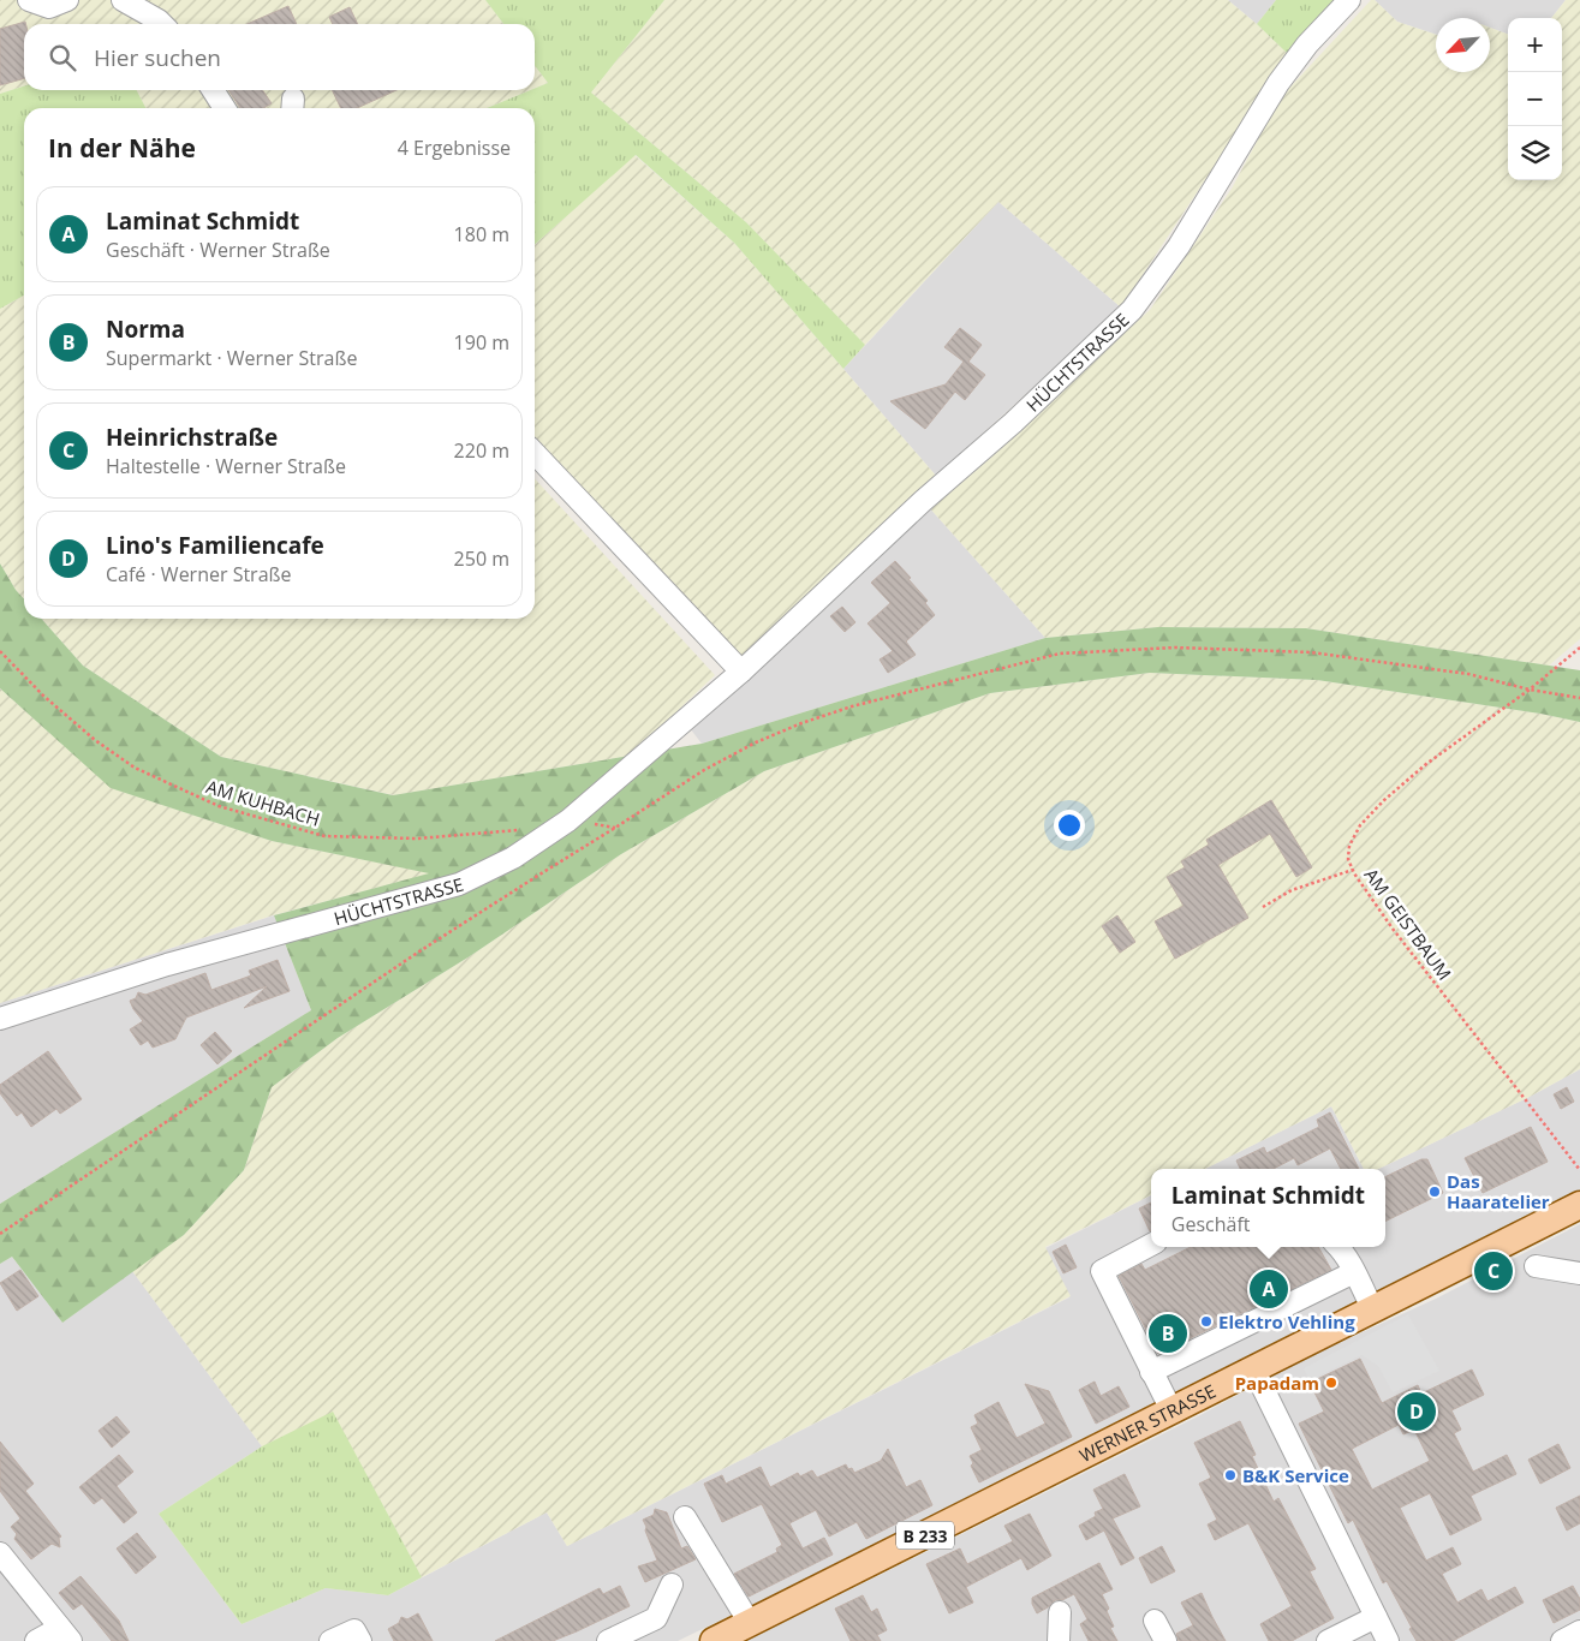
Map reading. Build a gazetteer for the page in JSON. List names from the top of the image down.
{
  "streets": {
    "main road": ["WERNER STRASSE", "B 233"],
    "street": ["HÜCHTSTRASSE"],
    "path": ["AM KUHBACH", "AM GEISTBAUM"]
  },
  "places": [
    "Das Haaratelier",
    "Elektro Vehling",
    "Papadam",
    "B&K Service"
  ],
  "north": "bottom left",
  "page": {
    "map_buttons": ["+", "−"],
    "search": "Hier suchen",
    "heading": ["In der Nähe", "4 Ergebnisse"],
    "list": [
      {
        "mark": "A",
        "name": "Laminat Schmidt",
        "note": "Geschäft · Werner Straße",
        "value": "180 m"
      },
      {
        "mark": "B",
        "name": "Norma",
        "note": "Supermarkt · Werner Straße",
        "value": "190 m"
      },
      {
        "mark": "C",
        "name": "Heinrichstraße",
        "note": "Haltestelle · Werner Straße",
        "value": "220 m"
      },
      {
        "mark": "D",
        "name": "Lino's Familiencafe",
        "note": "Café · Werner Straße",
        "value": "250 m"
      }
    ],
    "popup": ["Laminat Schmidt", "Geschäft"],
    "pins": [
      "C",
      "A",
      "B",
      "D"
    ]
  }
}
